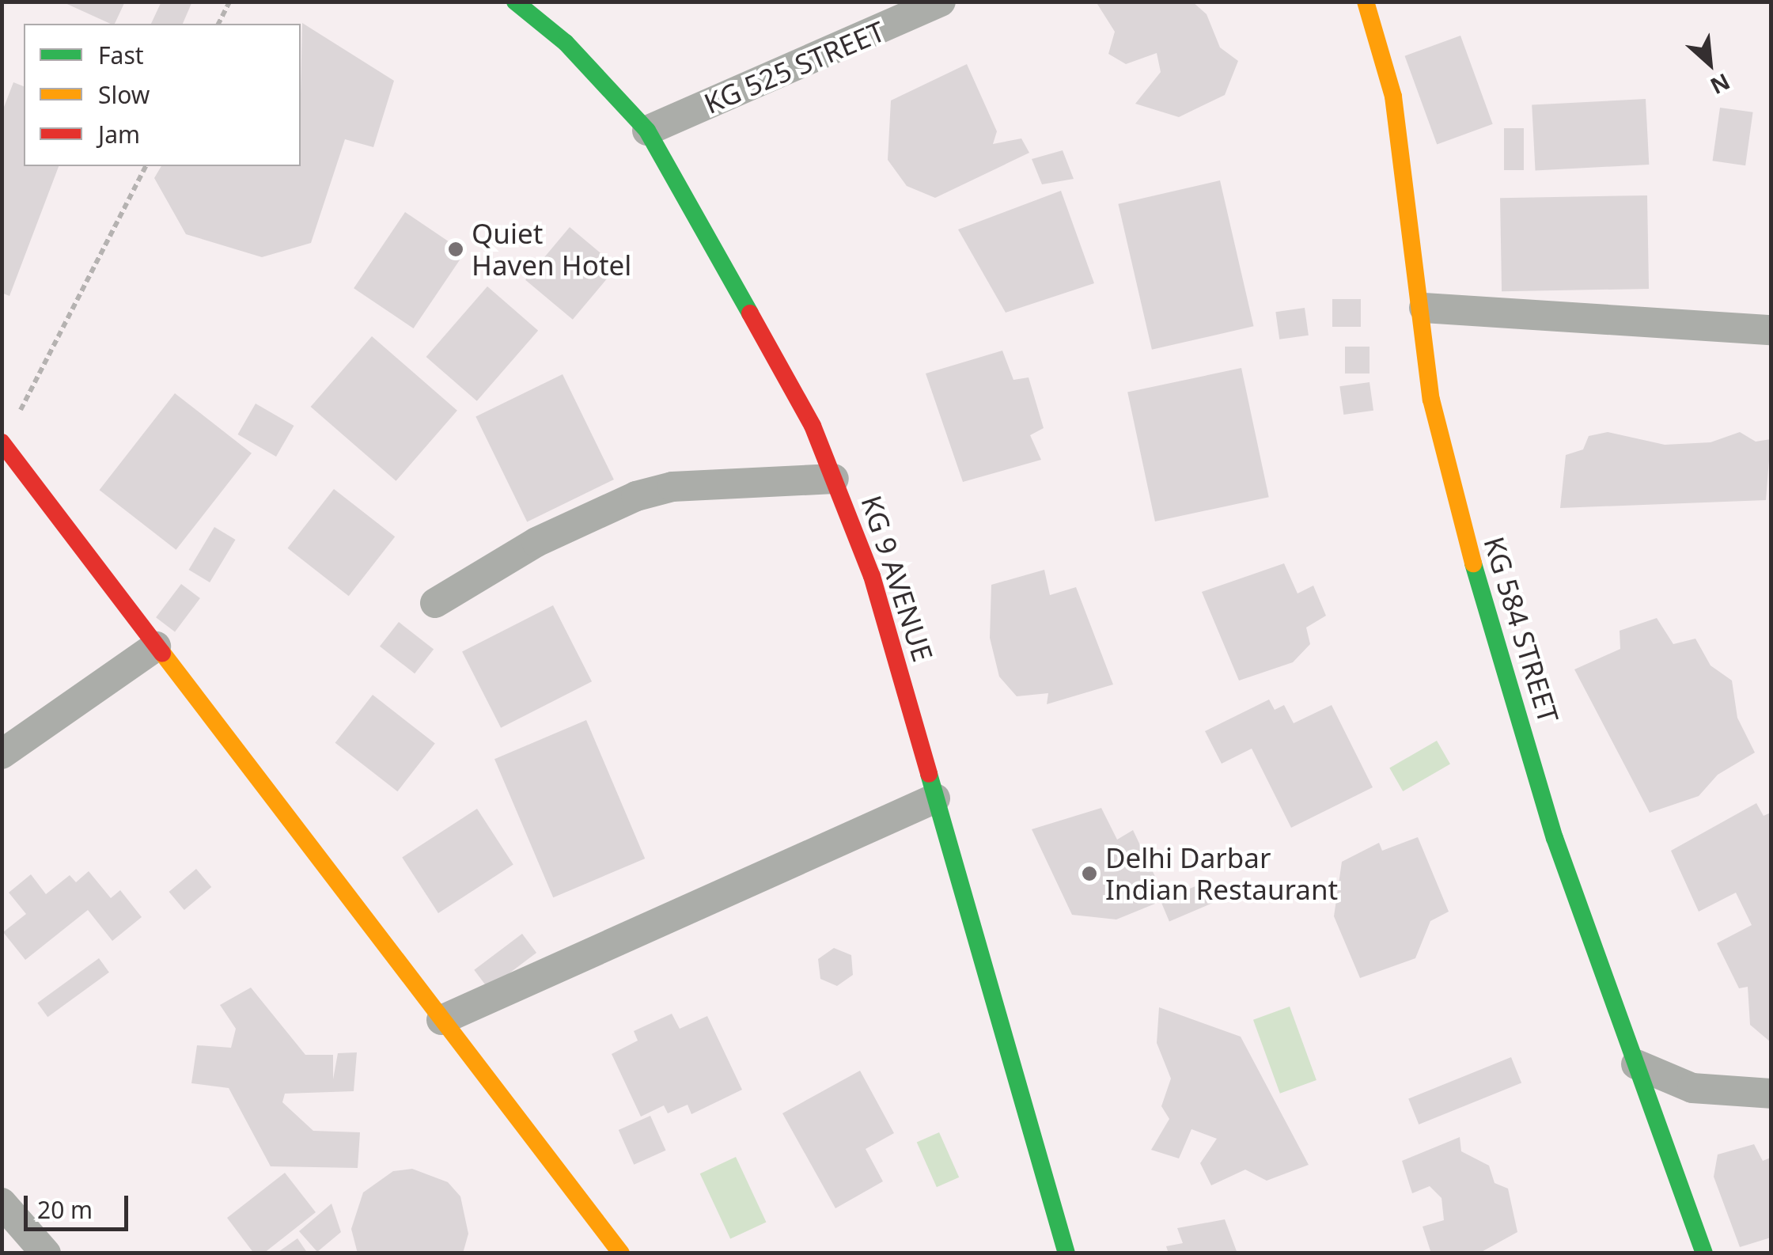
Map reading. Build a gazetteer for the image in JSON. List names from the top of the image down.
{
  "streets": {
    "street": ["KG 525 STREET", "KG 9 AVENUE", "KG 584 STREET"]
  },
  "crossings": [
    ["KG 525 STREET", "KG 9 AVENUE"]
  ],
  "places": ["Quiet Haven Hotel", "Delhi Darbar Indian Restaurant"],
  "legend": ["Fast", "Slow", "Jam"],
  "scale_bar": "20 m",
  "north": "bottom right"
}
